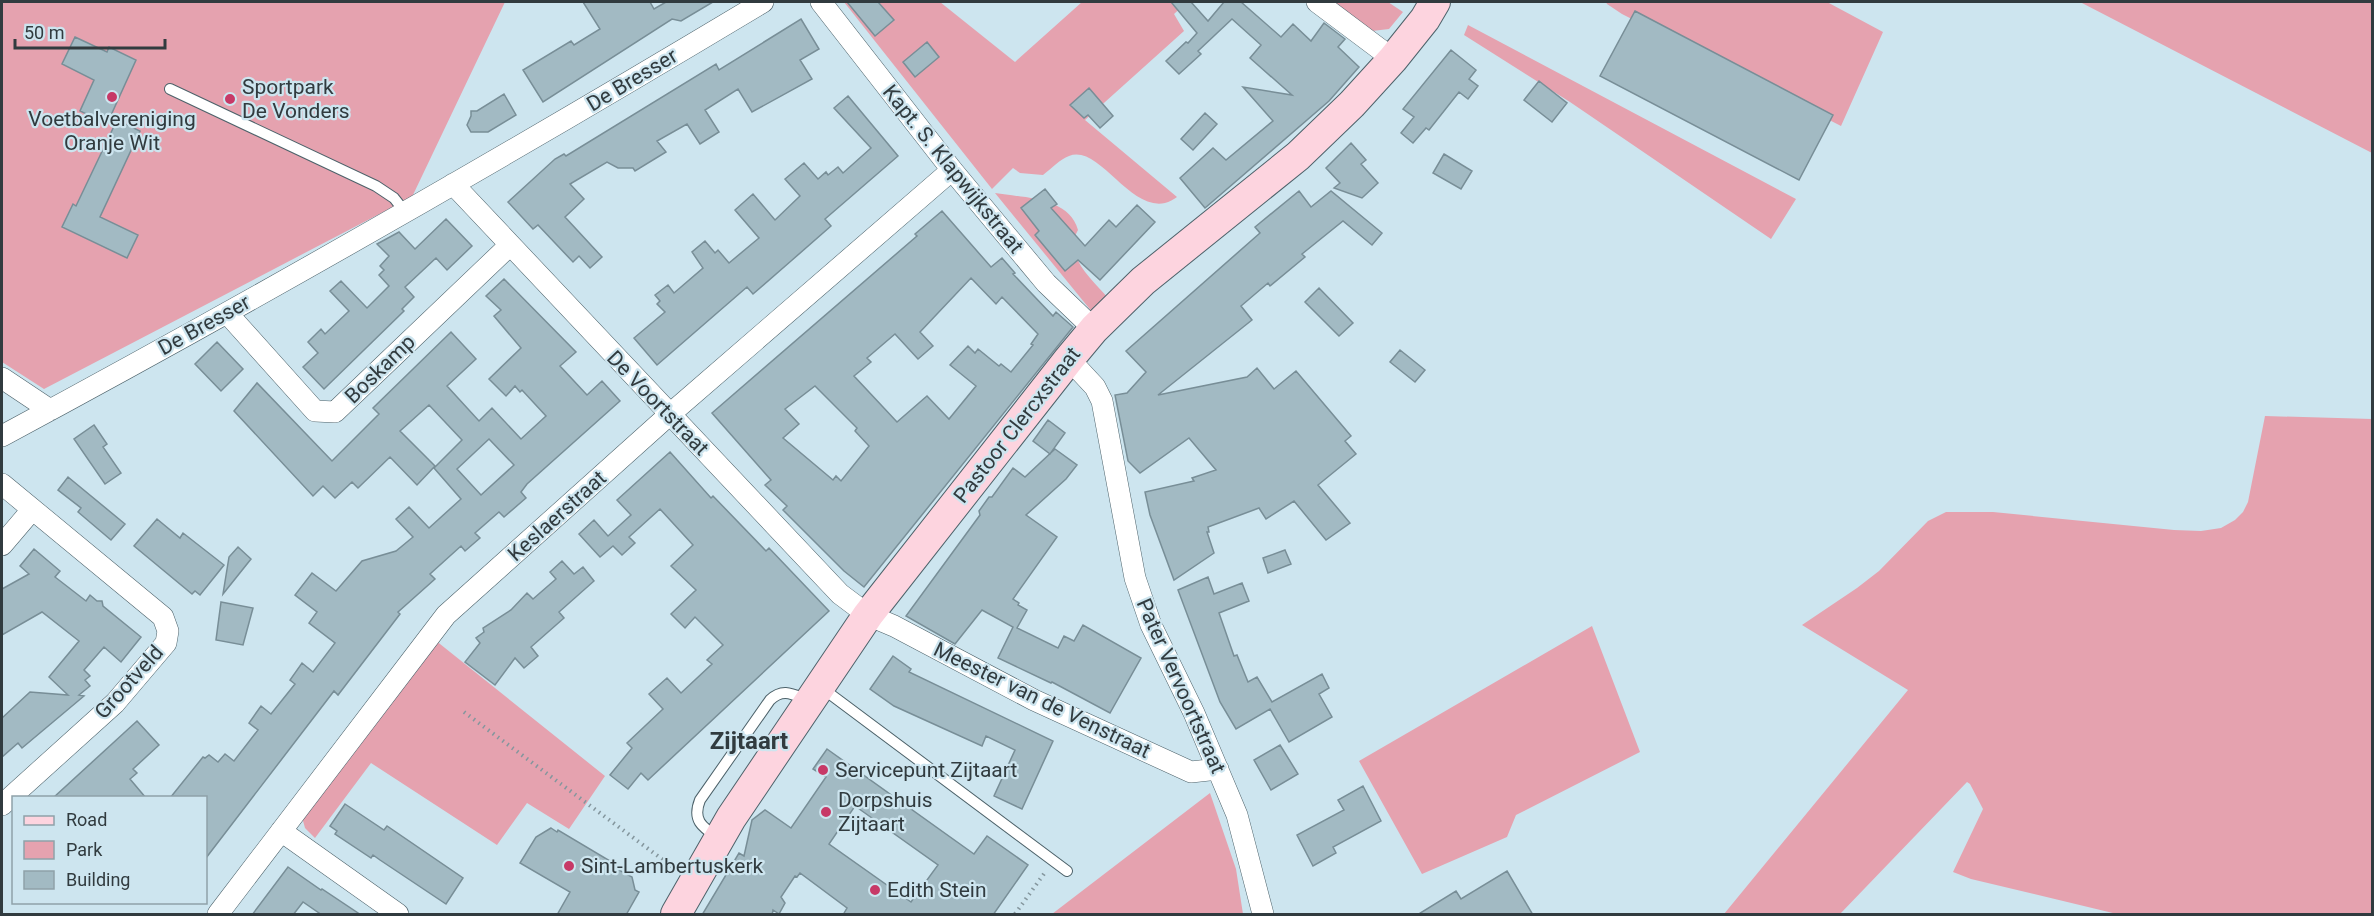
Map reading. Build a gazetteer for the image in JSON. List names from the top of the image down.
{
  "streets": {
    "street": [
      "De Bresser",
      "Kapt. S. Klapwijkstraat",
      "Boskamp",
      "De Voortstraat",
      "Pastoor Clercxstraat",
      "Keslaerstraat",
      "Grootveld",
      "Pater Vervoortstraat",
      "Meester van de Venstraat"
    ]
  },
  "crossings": [
    ["De Bresser", "Boskamp"],
    ["De Bresser", "De Voortstraat"],
    ["Kapt. S. Klapwijkstraat", "Pastoor Clercxstraat"],
    ["Kapt. S. Klapwijkstraat", "Keslaerstraat"],
    ["Boskamp", "De Voortstraat"],
    ["De Voortstraat", "Pastoor Clercxstraat"],
    ["De Voortstraat", "Keslaerstraat"],
    ["De Voortstraat", "Meester van de Venstraat"],
    ["Pastoor Clercxstraat", "Pater Vervoortstraat"],
    ["Pastoor Clercxstraat", "Meester van de Venstraat"],
    ["Pater Vervoortstraat", "Meester van de Venstraat"]
  ],
  "districts": ["Zijtaart"],
  "places": [
    "Voetbalvereniging Oranje Wit",
    "Sportpark De Vonders",
    "Servicepunt Zijtaart",
    "Dorpshuis Zijtaart",
    "Sint-Lambertuskerk",
    "Edith Stein"
  ],
  "legend": ["Road", "Park", "Building"],
  "scale_bar": "50 m"
}
